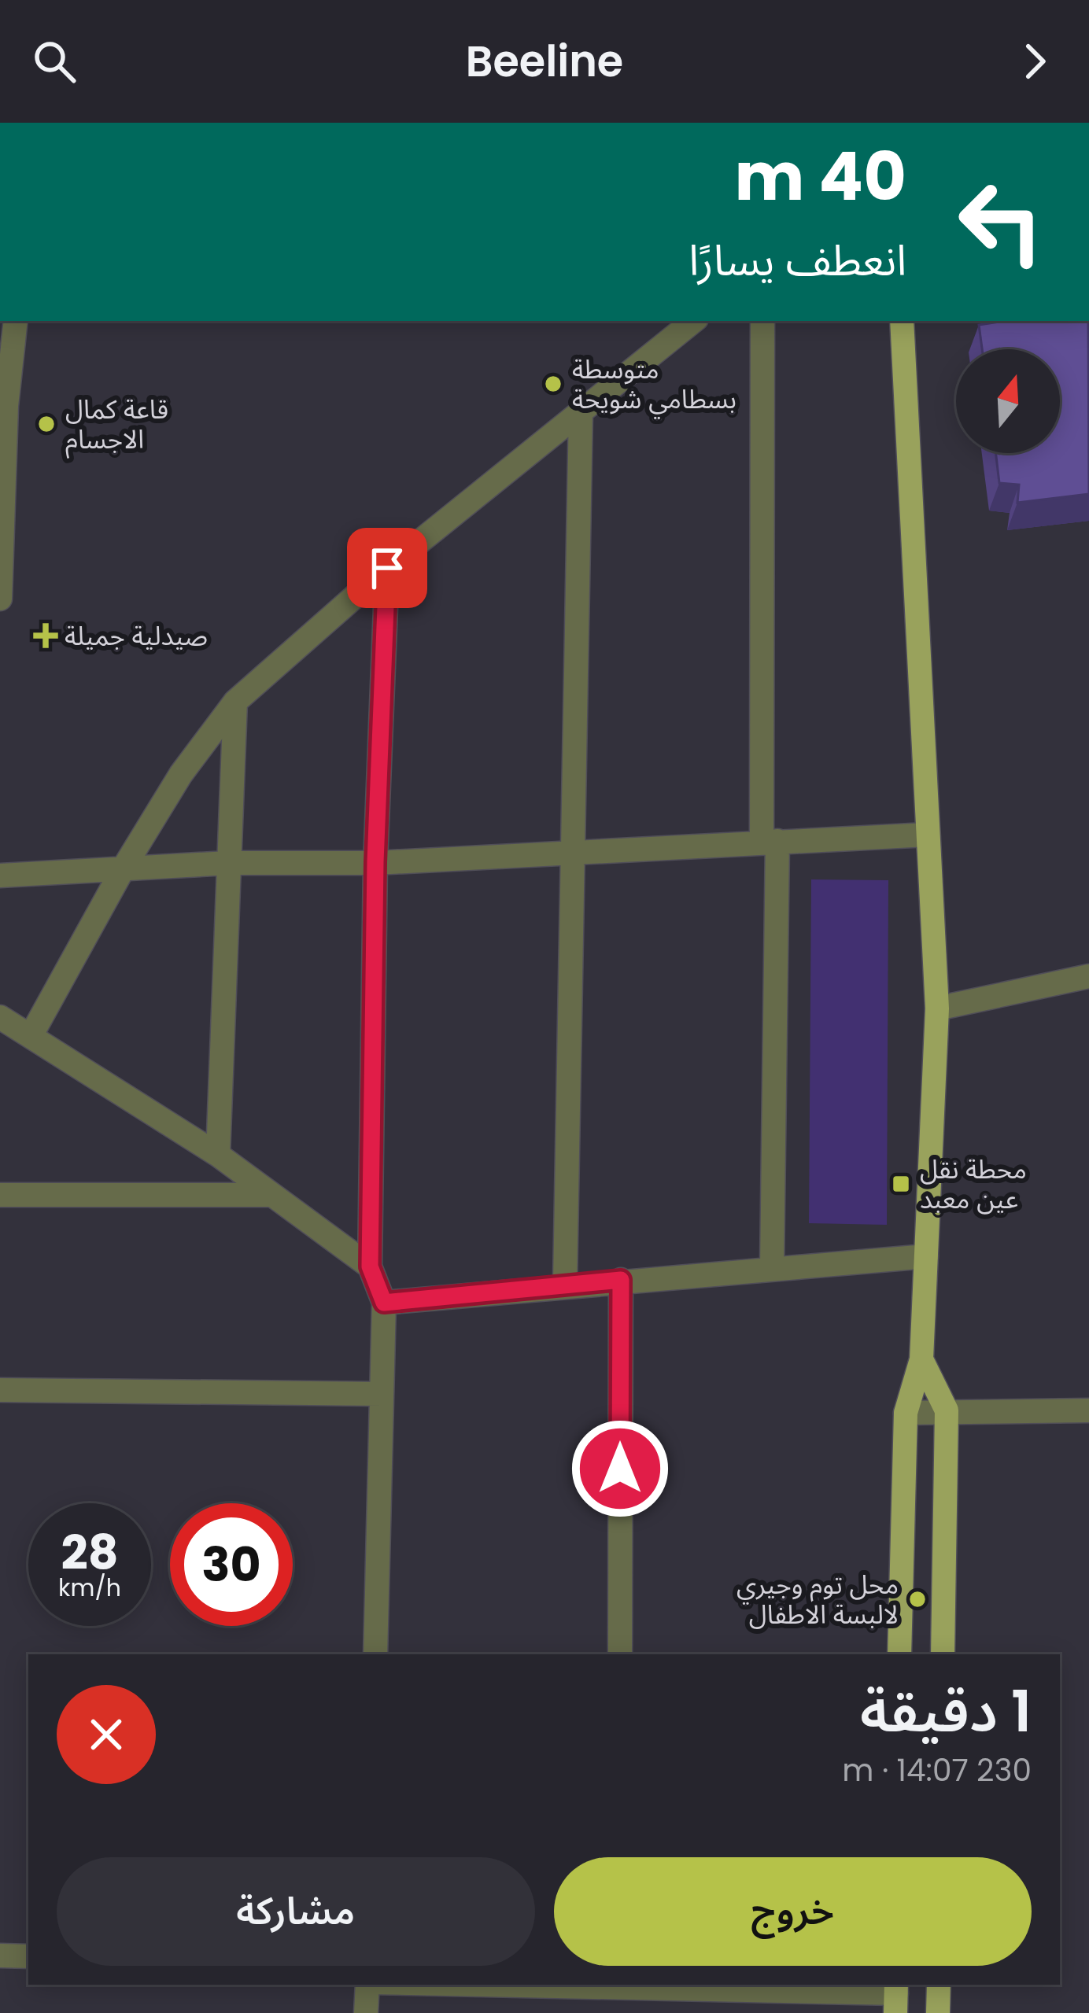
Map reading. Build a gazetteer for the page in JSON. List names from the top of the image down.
{
  "places": {
    "other": ["متوسطة بسطامي شويحة", "قاعة كمال الاجسام", "محل توم وجيري لالبسة الاطفال"],
    "health": ["صيدلية جميلة"],
    "transit": ["محطة نقل عين معبد"]
  },
  "north": "top",
  "page": {
    "header": "Beeline",
    "turn": ["40 m", "انعطف يسارًا"],
    "speed": "28 km/h",
    "limit": "30",
    "heading": ["1 دقيقة", "230 m · 14:07"],
    "buttons": ["خروج", "مشاركة"]
  }
}
